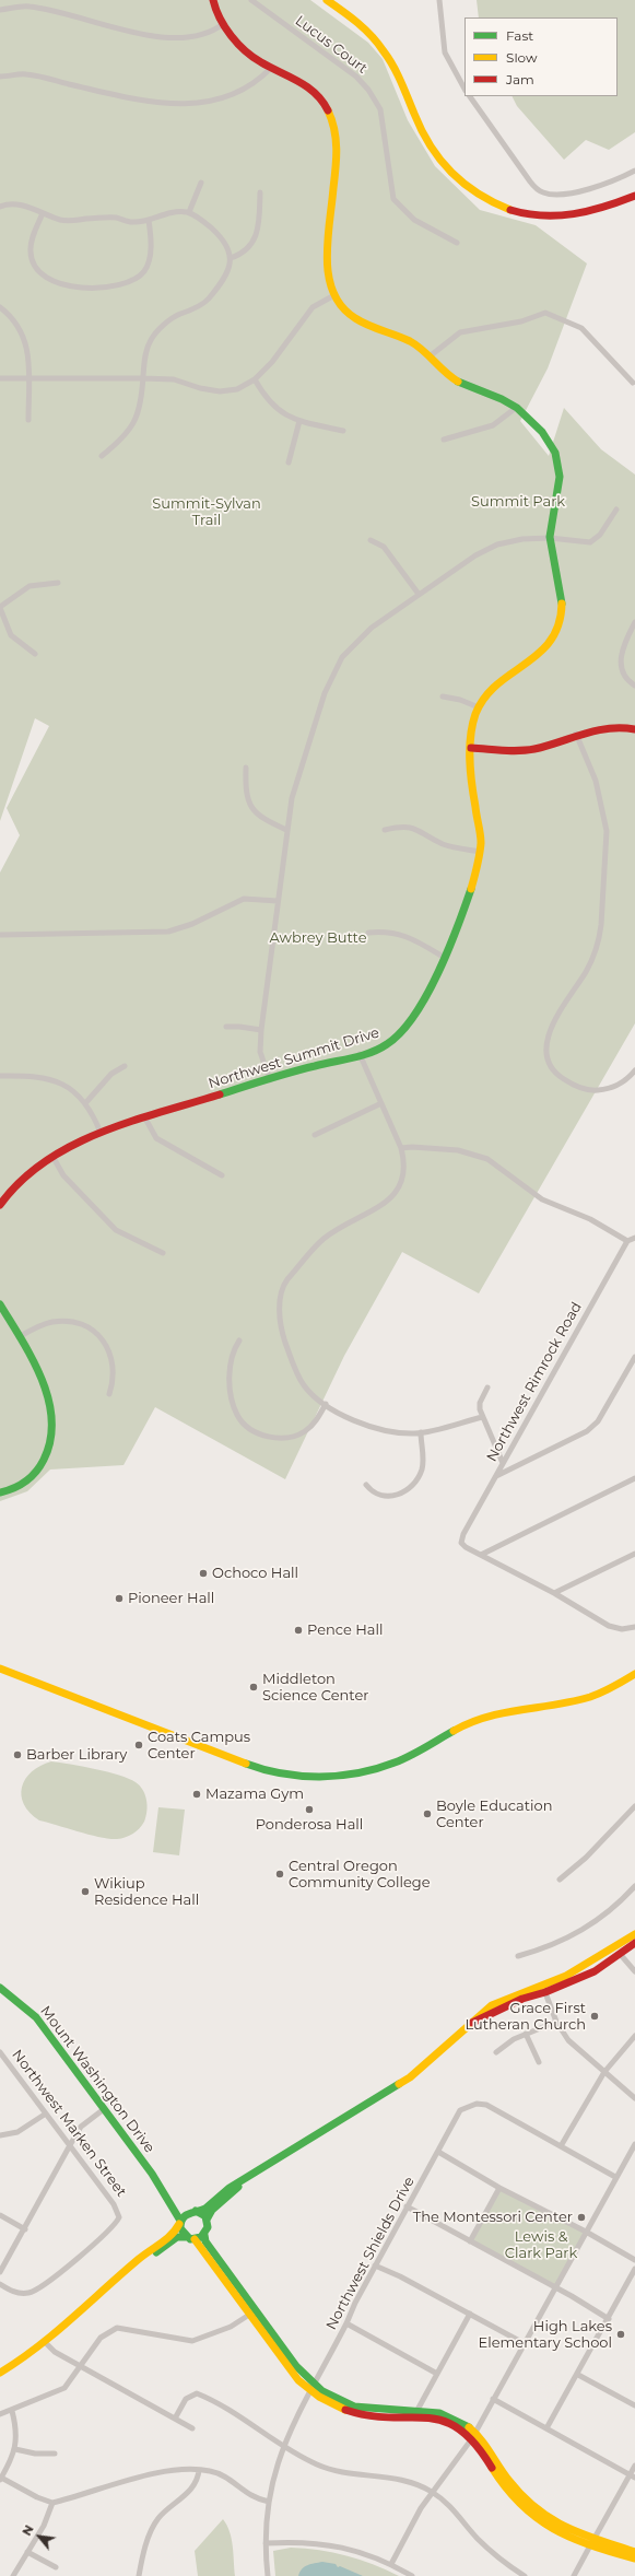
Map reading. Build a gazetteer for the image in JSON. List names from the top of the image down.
{
  "streets": {
    "street": [
      "Lucus Court",
      "Northwest Summit Drive",
      "Northwest Rimrock Road",
      "Mount Washington Drive",
      "Northwest Marken Street",
      "Northwest Shields Drive"
    ]
  },
  "parks": [
    "Summit Park",
    "Summit-Sylvan Trail",
    "Awbrey Butte",
    "Lewis & Clark Park"
  ],
  "places": [
    "Ochoco Hall",
    "Pioneer Hall",
    "Pence Hall",
    "Middleton Science Center",
    "Coats Campus Center",
    "Barber Library",
    "Mazama Gym",
    "Ponderosa Hall",
    "Boyle Education Center",
    "Central Oregon Community College",
    "Wikiup Residence Hall",
    "Grace First Lutheran Church",
    "The Montessori Center",
    "High Lakes Elementary School"
  ],
  "legend": ["Fast", "Slow", "Jam"],
  "north": "top left"
}
